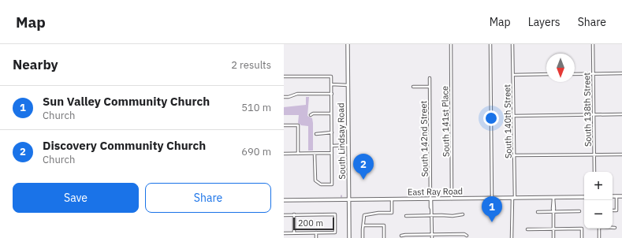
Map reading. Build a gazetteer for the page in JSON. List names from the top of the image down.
{
  "streets": {
    "main road": ["South Lindsay Road", "East Ray Road"],
    "street": [
      "South 138th Street",
      "South 141st Place",
      "South 140th Street",
      "South 142nd Street"
    ]
  },
  "crossings": [
    ["South 141st Place", "East Ray Road"],
    ["South 140th Street", "East Ray Road"],
    ["South 142nd Street", "East Ray Road"],
    ["South Lindsay Road", "East Ray Road"]
  ],
  "scale_bar": "200 m",
  "north": "bottom",
  "page": {
    "header": "Map",
    "nav": ["Map", "Layers", "Share"],
    "heading": ["Nearby", "2 results"],
    "list": [
      {
        "mark": "1",
        "name": "Sun Valley Community Church",
        "note": "Church",
        "value": "510 m"
      },
      {
        "mark": "2",
        "name": "Discovery Community Church",
        "note": "Church",
        "value": "690 m"
      }
    ],
    "pins": ["2", "1"],
    "map_buttons": ["+", "−"],
    "buttons": ["Save", "Share"],
    "scale": "200 m"
  }
}
